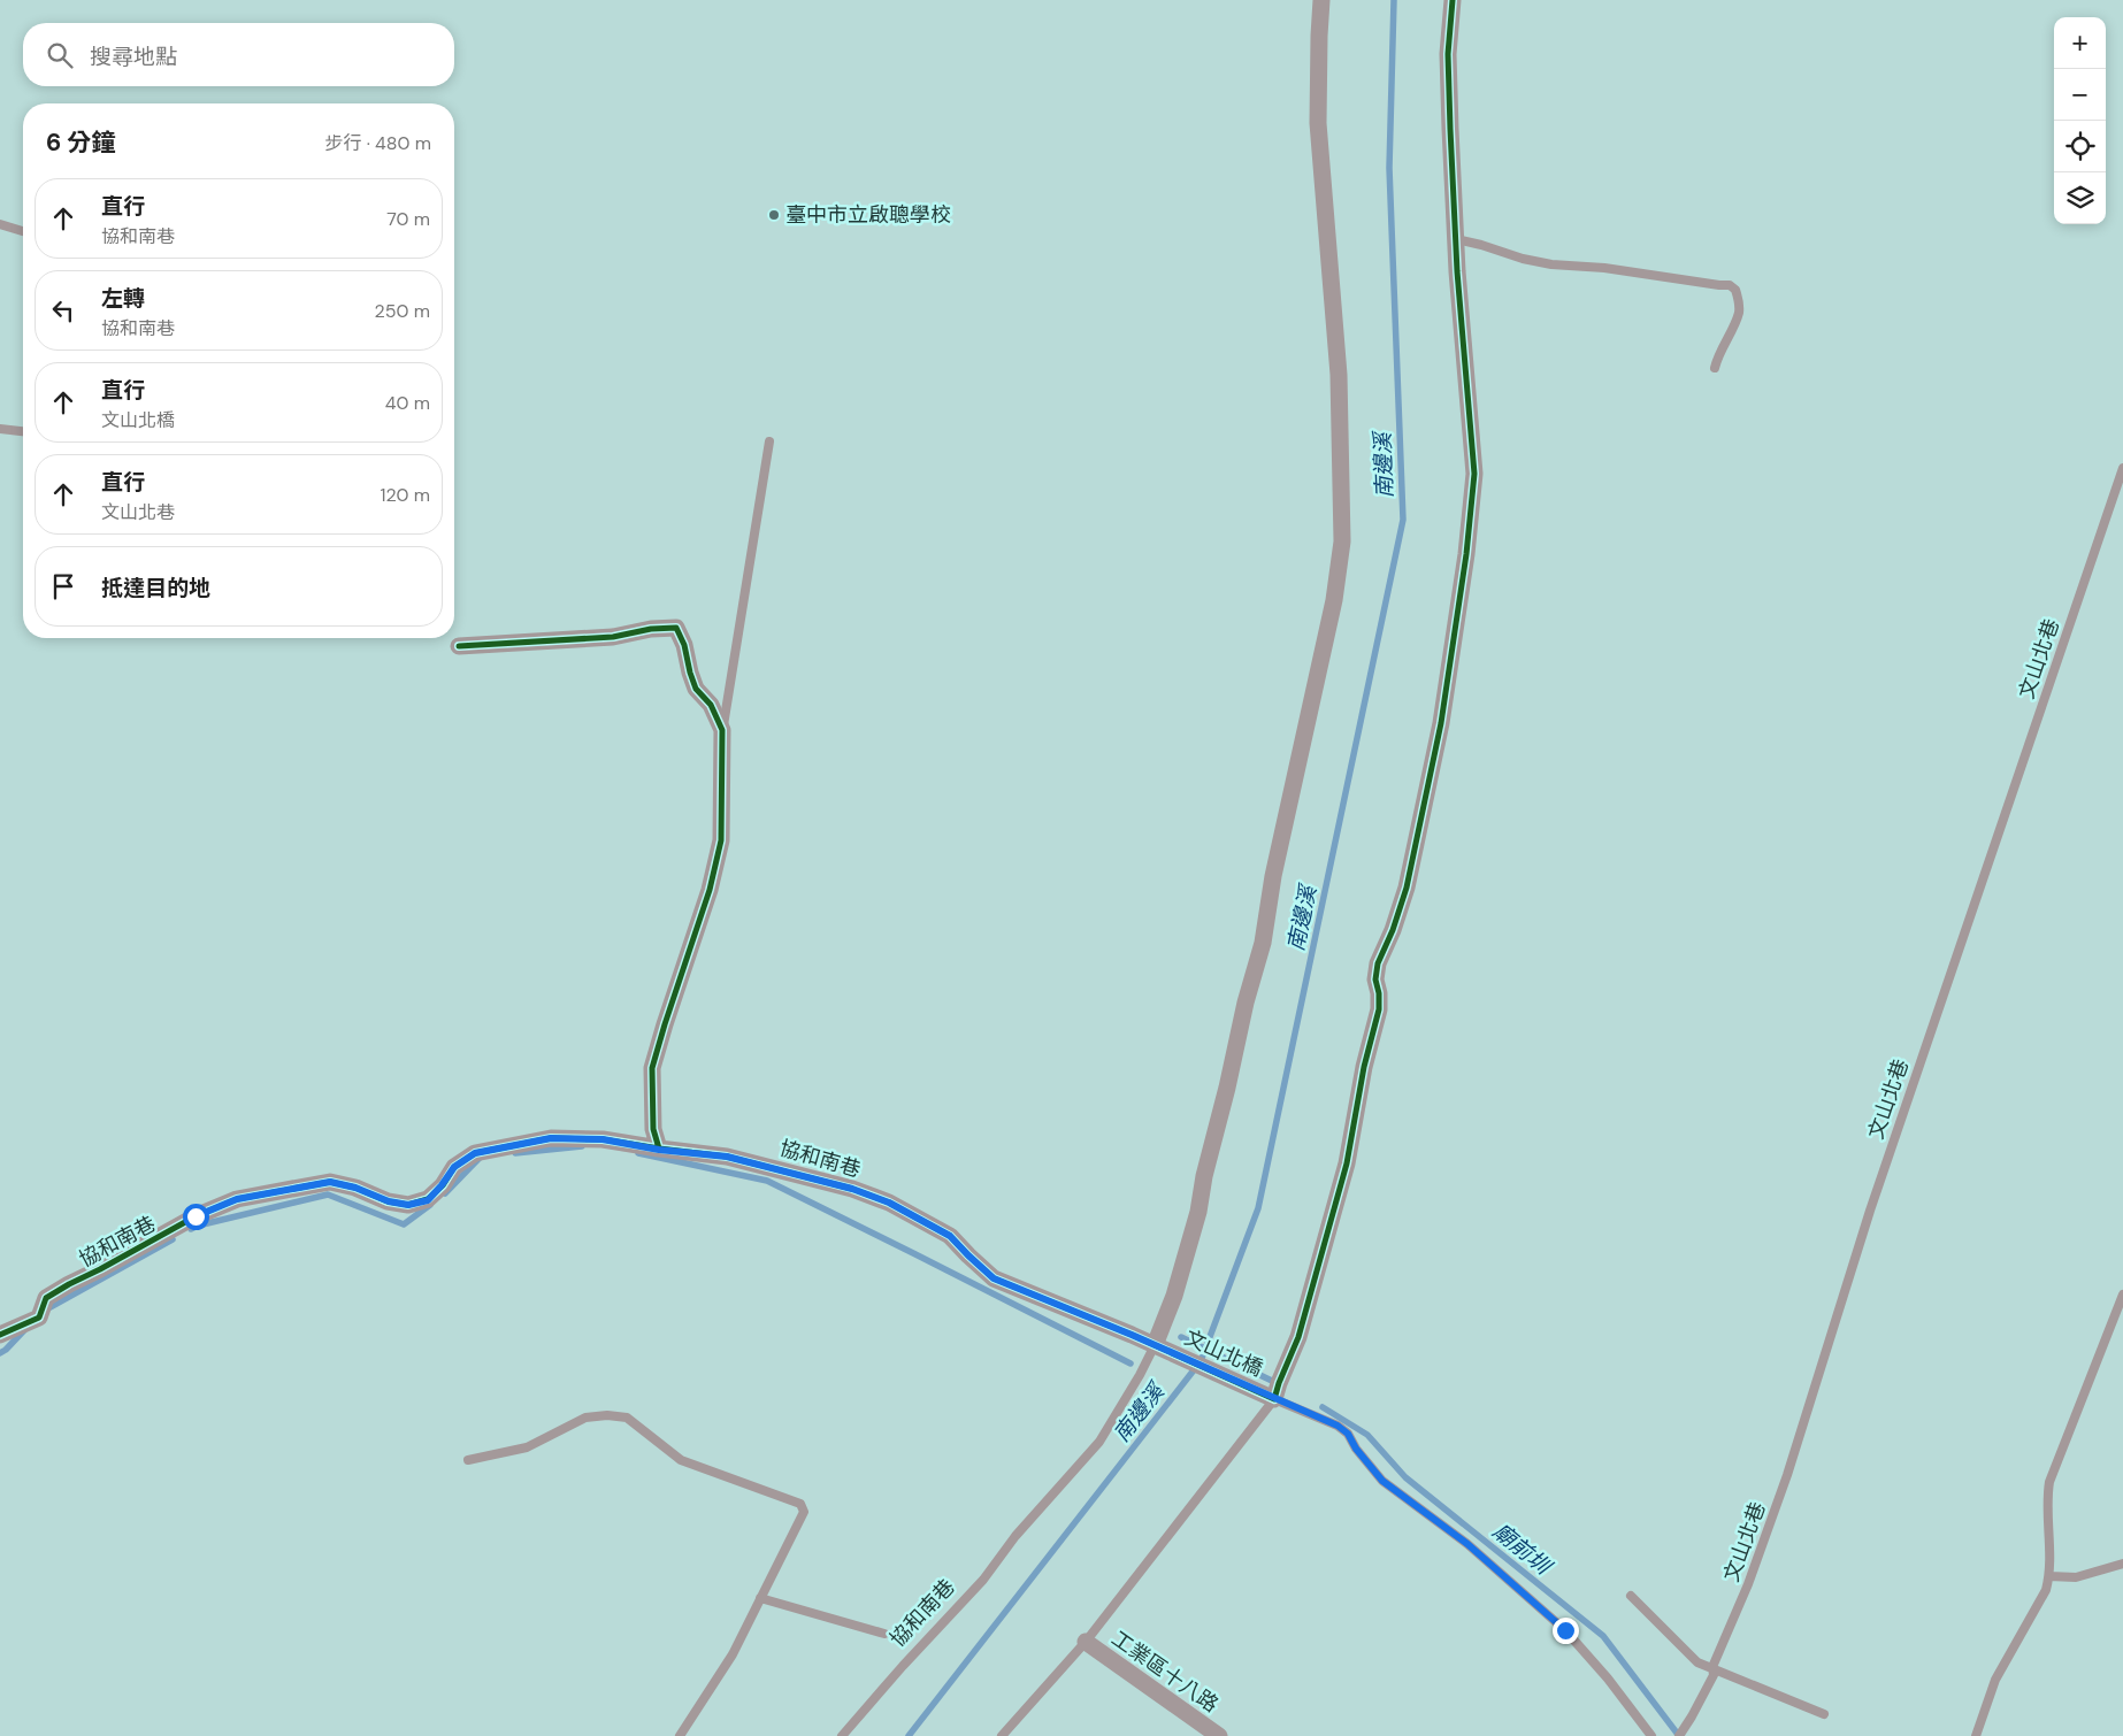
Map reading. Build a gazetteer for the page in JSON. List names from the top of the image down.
{
  "streets": {
    "street": ["協和南巷", "文山北橋", "工業區十八路"],
    "lane": ["文山北巷"]
  },
  "crossings": [
    ["協和南巷", "文山北橋"]
  ],
  "water": ["南邊溪", "廟前圳"],
  "places": ["臺中市立啟聰學校"],
  "page": {
    "map_buttons": ["+", "−"],
    "search": "搜尋地點",
    "heading": ["6 分鐘", "步行 · 480 m"],
    "list": [
      ["直行", "協和南巷", "70 m"],
      ["左轉", "協和南巷", "250 m"],
      ["直行", "文山北橋", "40 m"],
      ["直行", "文山北巷", "120 m"],
      "抵達目的地"
    ]
  }
}
